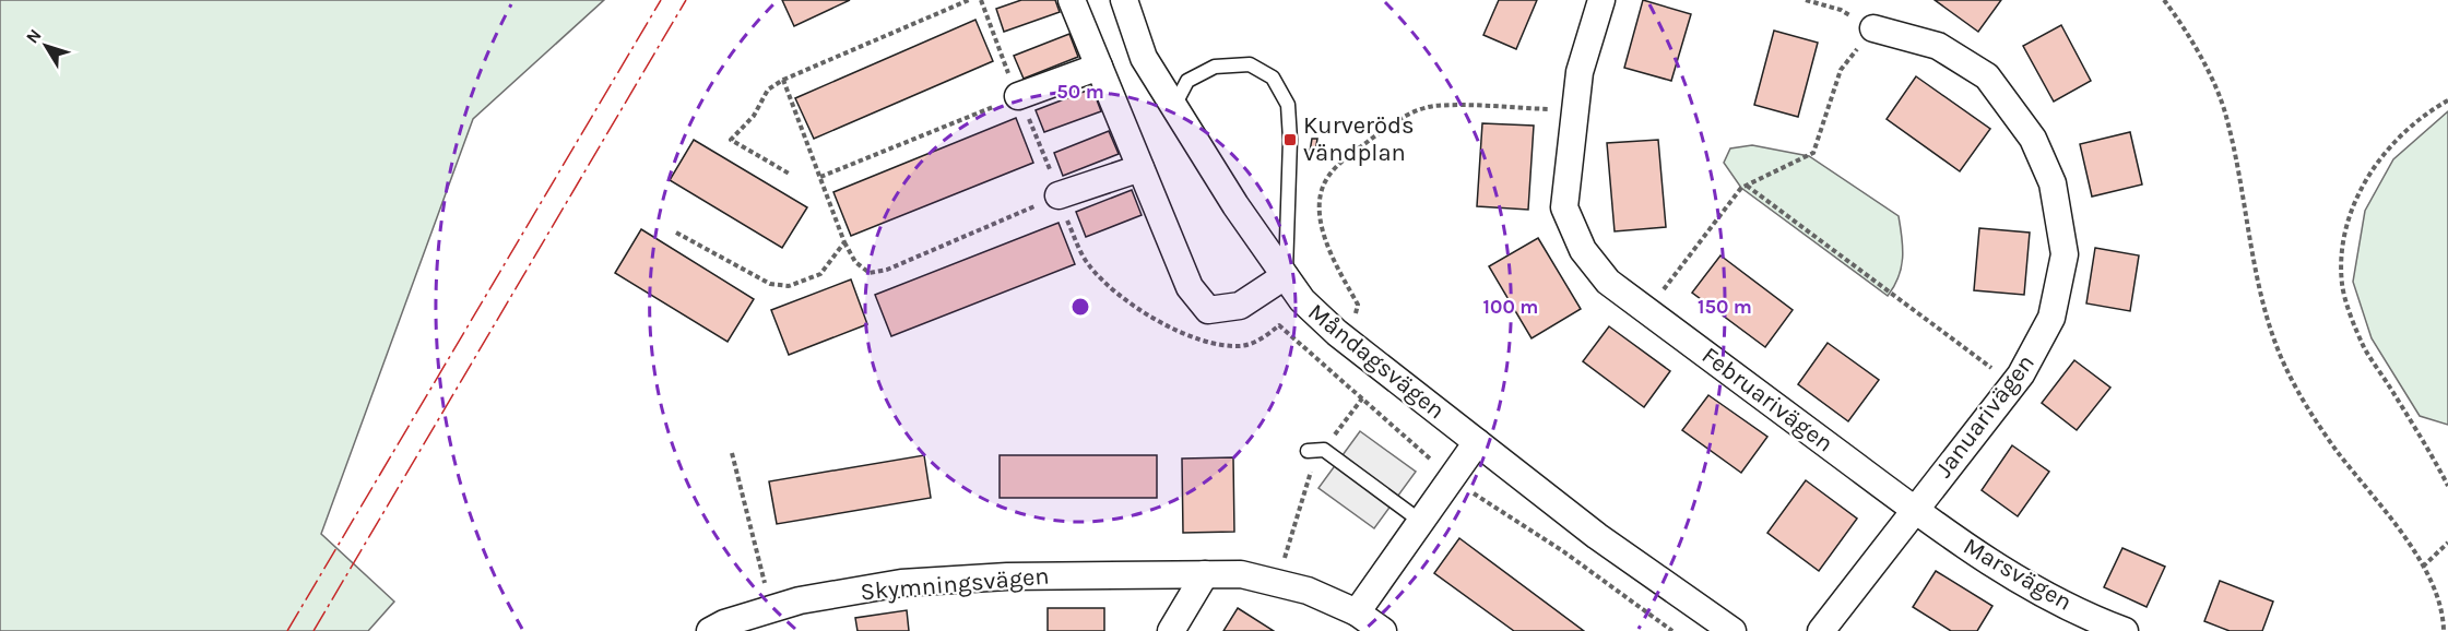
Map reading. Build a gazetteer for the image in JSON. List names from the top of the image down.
{
  "streets": {
    "street": [
      "Måndagsvägen",
      "Februarivägen",
      "Januarivägen",
      "Marsvägen",
      "Skymningsvägen"
    ]
  },
  "crossings": [
    ["Februarivägen", "Januarivägen"],
    ["Februarivägen", "Marsvägen"],
    ["Januarivägen", "Marsvägen"]
  ],
  "places": {
    "transit": ["Kurveröds vändplan"]
  },
  "north": "top left",
  "rings": ["50 m", "100 m", "150 m"]
}
